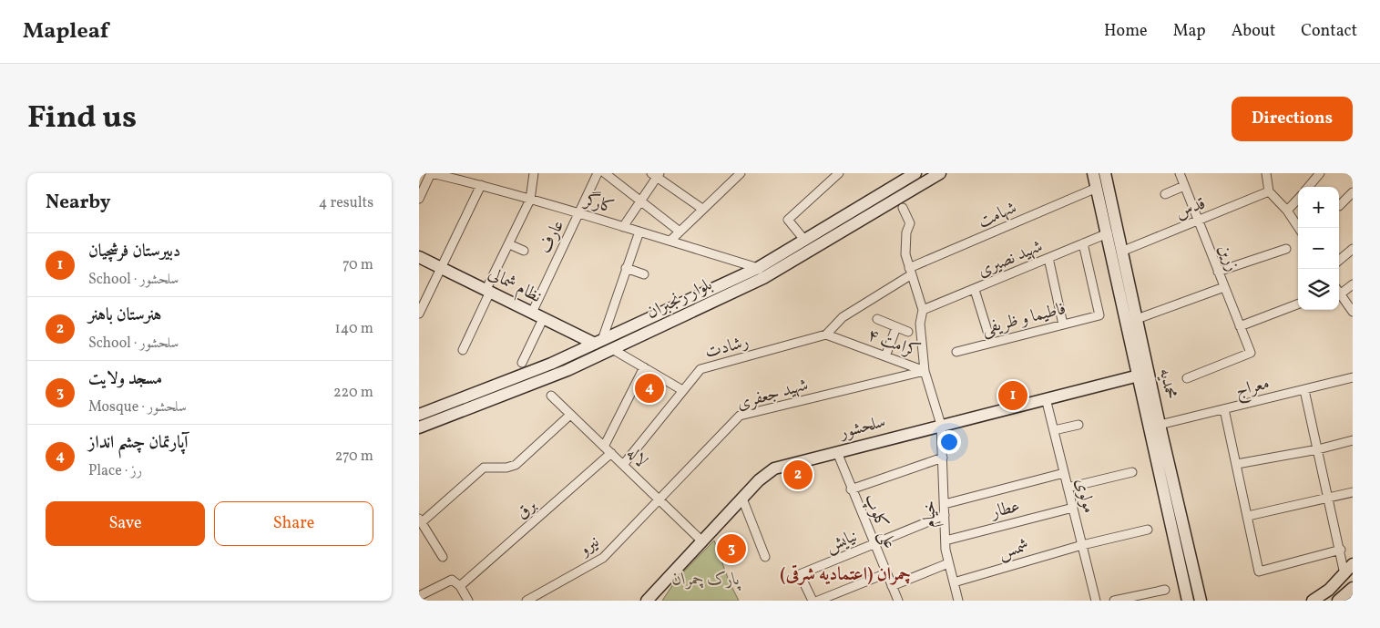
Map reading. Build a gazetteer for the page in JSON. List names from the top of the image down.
{
  "streets": {
    "street": [
      "کارگر",
      "قدس",
      "شهامت",
      "عارف",
      "زرین",
      "شهید نصیری",
      "نظام شمالی",
      "بلوار رنجبران",
      "فاطیما و ظریفی",
      "کرامت ۴",
      "رشادت",
      "محمدیه",
      "معراج",
      "شهید جعفری",
      "سلحشور",
      "لاله",
      "مولوی",
      "برق",
      "عطار",
      "خیام",
      "علی کلوپ",
      "نیایش",
      "نیرو",
      "شمس"
    ]
  },
  "crossings": [
    ["کارگر", "عارف"],
    ["کارگر", "بلوار رنجبران"],
    ["قدس", "زرین"],
    ["قدس", "محمدیه"],
    ["شهامت", "کرامت ۴"],
    ["شهامت", "رشادت"],
    ["شهامت", "محمدیه"],
    ["عارف", "نظام شمالی"],
    ["شهید نصیری", "فاطیما و ظریفی"],
    ["شهید نصیری", "محمدیه"],
    ["نظام شمالی", "بلوار رنجبران"],
    ["کرامت ۴", "رشادت"],
    ["کرامت ۴", "شهید جعفری"],
    ["کرامت ۴", "سلحشور"],
    ["کرامت ۴", "خیام"],
    ["رشادت", "لاله"],
    ["محمدیه", "معراج"],
    ["محمدیه", "سلحشور"],
    ["شهید جعفری", "لاله"],
    ["شهید جعفری", "نیرو"],
    ["سلحشور", "لاله"],
    ["سلحشور", "مولوی"],
    ["سلحشور", "خیام"],
    ["سلحشور", "علی کلوپ"],
    ["لاله", "برق"],
    ["لاله", "نیرو"],
    ["مولوی", "عطار"],
    ["مولوی", "شمس"],
    ["عطار", "خیام"],
    ["خیام", "نیایش"],
    ["خیام", "شمس"],
    ["علی کلوپ", "نیایش"]
  ],
  "districts": ["چمران (اعتمادیه شرقی)"],
  "parks": ["پارک چمران"],
  "page": {
    "header": "Mapleaf",
    "nav": [
      "Home",
      "Map",
      "About",
      "Contact"
    ],
    "title": "Find us",
    "buttons": [
      "Directions",
      ["Save", "Share"]
    ],
    "heading": ["Nearby", "4 results"],
    "map_buttons": ["+", "−"],
    "list": [
      {
        "mark": "1",
        "name": "دبیرستان فرشچیان",
        "note": "School · سلحشور",
        "value": "70 m"
      },
      {
        "mark": "2",
        "name": "هنرستان باهنر",
        "note": "School · سلحشور",
        "value": "140 m"
      },
      {
        "mark": "3",
        "name": "مسجد ولایت",
        "note": "Mosque · سلحشور",
        "value": "220 m"
      },
      {
        "mark": "4",
        "name": "آپارتمان چشم انداز",
        "note": "Place · رز",
        "value": "270 m"
      }
    ],
    "pins": [
      "4",
      "1",
      "2",
      "3"
    ]
  }
}
